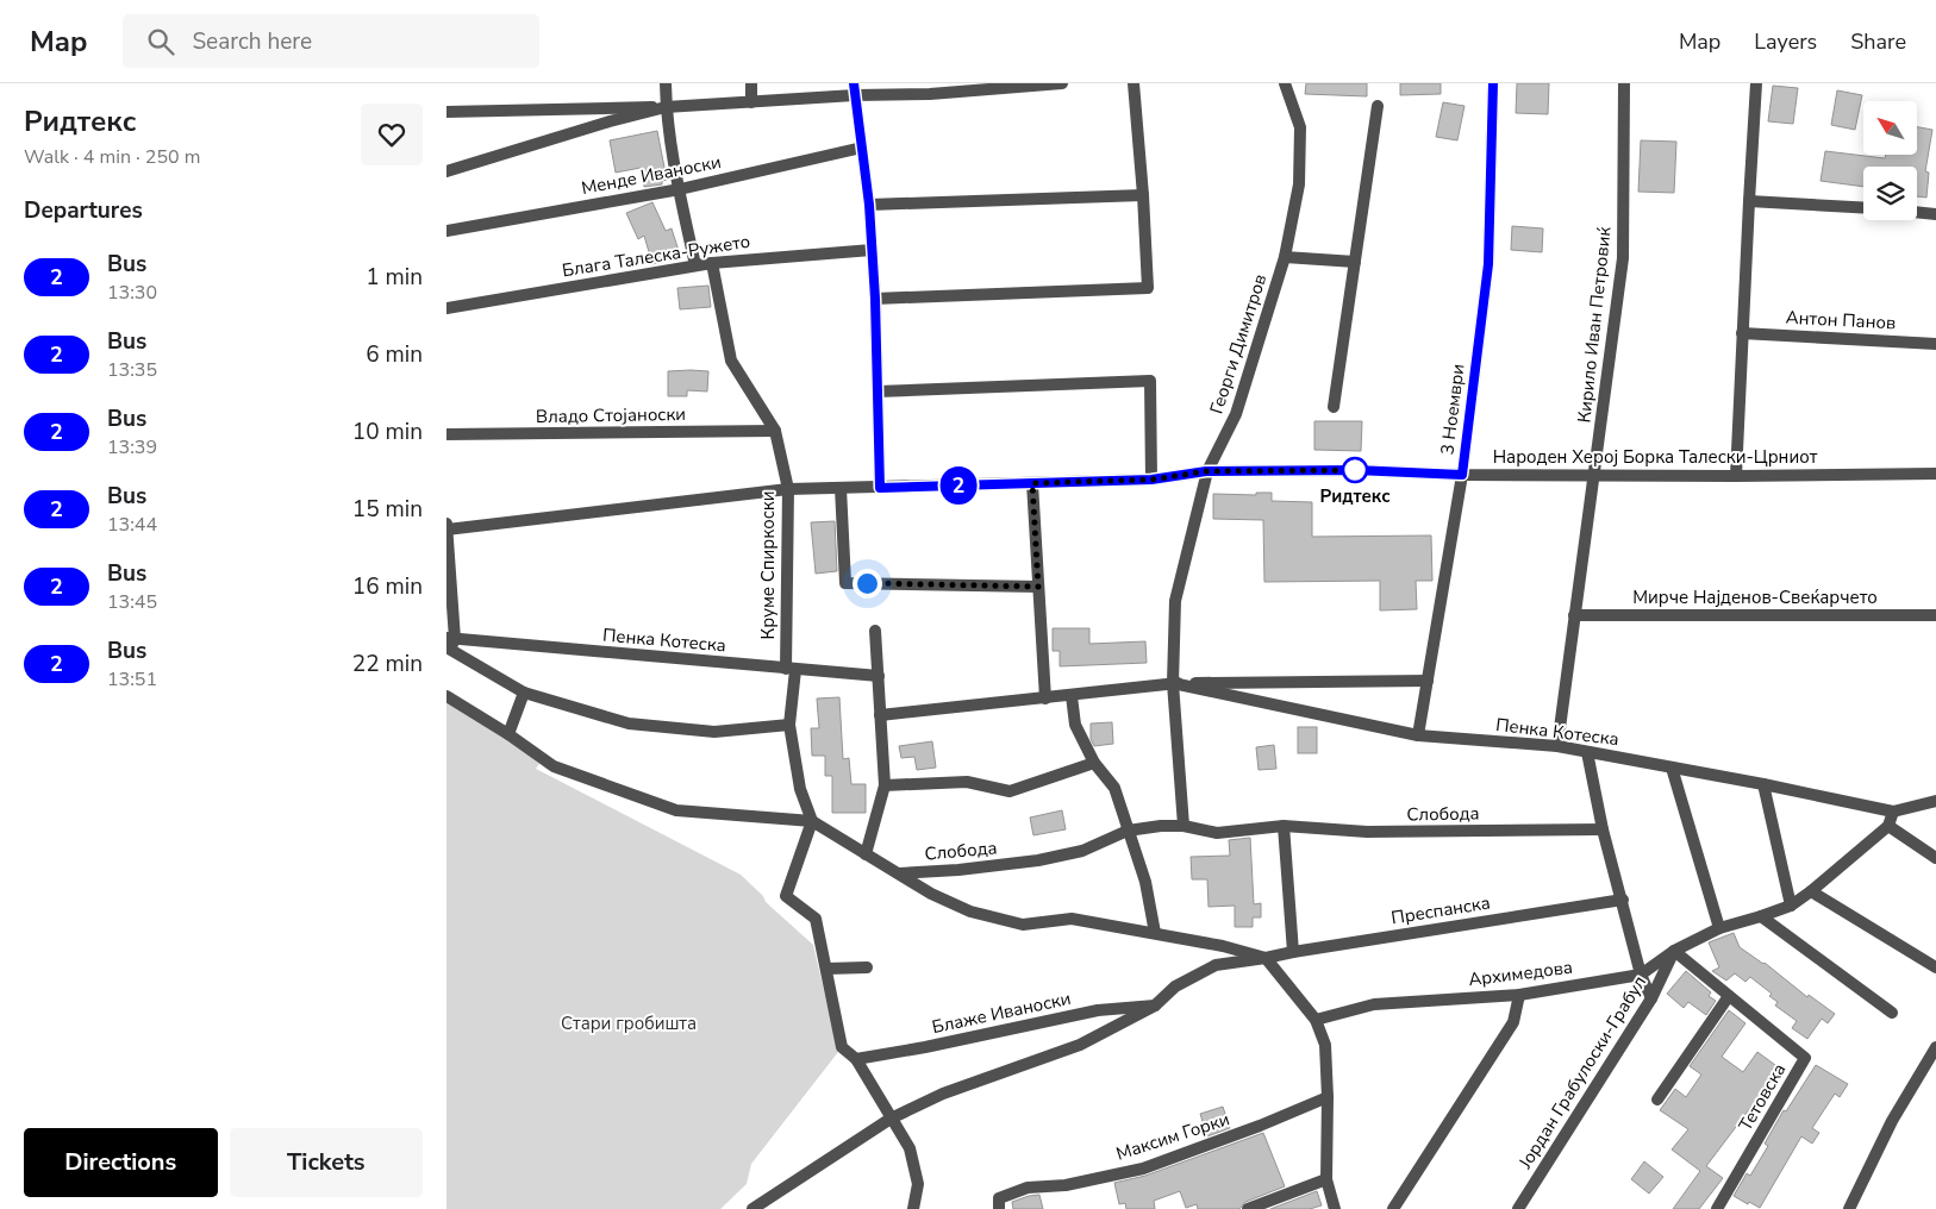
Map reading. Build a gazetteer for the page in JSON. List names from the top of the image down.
{
  "streets": {
    "street": [
      "Менде Иваноски",
      "Блага Талеска-Ружето",
      "Антон Панов",
      "Кирило Иван Петровиќ",
      "Георги Димитров",
      "3 Ноември",
      "Владо Стојаноски",
      "Народен Херој Борка Талески-Црниот",
      "Круме Спиркоски",
      "Мирче Најденов-Свеќарчето",
      "Пенка Котеска",
      "Слобода",
      "Преспанска",
      "Архимедова",
      "Блаже Иваноски",
      "Јордан Грабулоски-Грабул",
      "Тетовска",
      "Максим Горки"
    ]
  },
  "crossings": [
    ["Блага Талеска-Ружето", "Круме Спиркоски"],
    ["Кирило Иван Петровиќ", "Народен Херој Борка Талески-Црниот"],
    ["Кирило Иван Петровиќ", "Мирче Најденов-Свеќарчето"],
    ["Кирило Иван Петровиќ", "Пенка Котеска"],
    ["Георги Димитров", "Народен Херој Борка Талески-Црниот"],
    ["Георги Димитров", "Пенка Котеска"],
    ["3 Ноември", "Народен Херој Борка Талески-Црниот"],
    ["3 Ноември", "Пенка Котеска"],
    ["Владо Стојаноски", "Круме Спиркоски"],
    ["Народен Херој Борка Талески-Црниот", "Круме Спиркоски"],
    ["Круме Спиркоски", "Пенка Котеска"],
    ["Архимедова", "Јордан Грабулоски-Грабул"],
    ["Архимедова", "Тетовска"],
    ["Јордан Грабулоски-Грабул", "Тетовска"]
  ],
  "parks": ["Стари гробишта"],
  "places": ["Ридтекс"],
  "lines": ["bus line 2"],
  "north": "top left",
  "page": {
    "header": "Map",
    "search": "Search here",
    "nav": ["Map", "Layers", "Share"],
    "heading": [
      ["Ридтекс", "Walk · 4 min · 250 m"],
      "Departures"
    ],
    "on_map": "2",
    "list": [
      {
        "mark": "2",
        "name": "Bus",
        "note": "13:30",
        "value": "1 min"
      },
      {
        "mark": "2",
        "name": "Bus",
        "note": "13:35",
        "value": "6 min"
      },
      {
        "mark": "2",
        "name": "Bus",
        "note": "13:39",
        "value": "10 min"
      },
      {
        "mark": "2",
        "name": "Bus",
        "note": "13:44",
        "value": "15 min"
      },
      {
        "mark": "2",
        "name": "Bus",
        "note": "13:45",
        "value": "16 min"
      },
      {
        "mark": "2",
        "name": "Bus",
        "note": "13:51",
        "value": "22 min"
      }
    ],
    "buttons": ["Directions", "Tickets"]
  }
}
